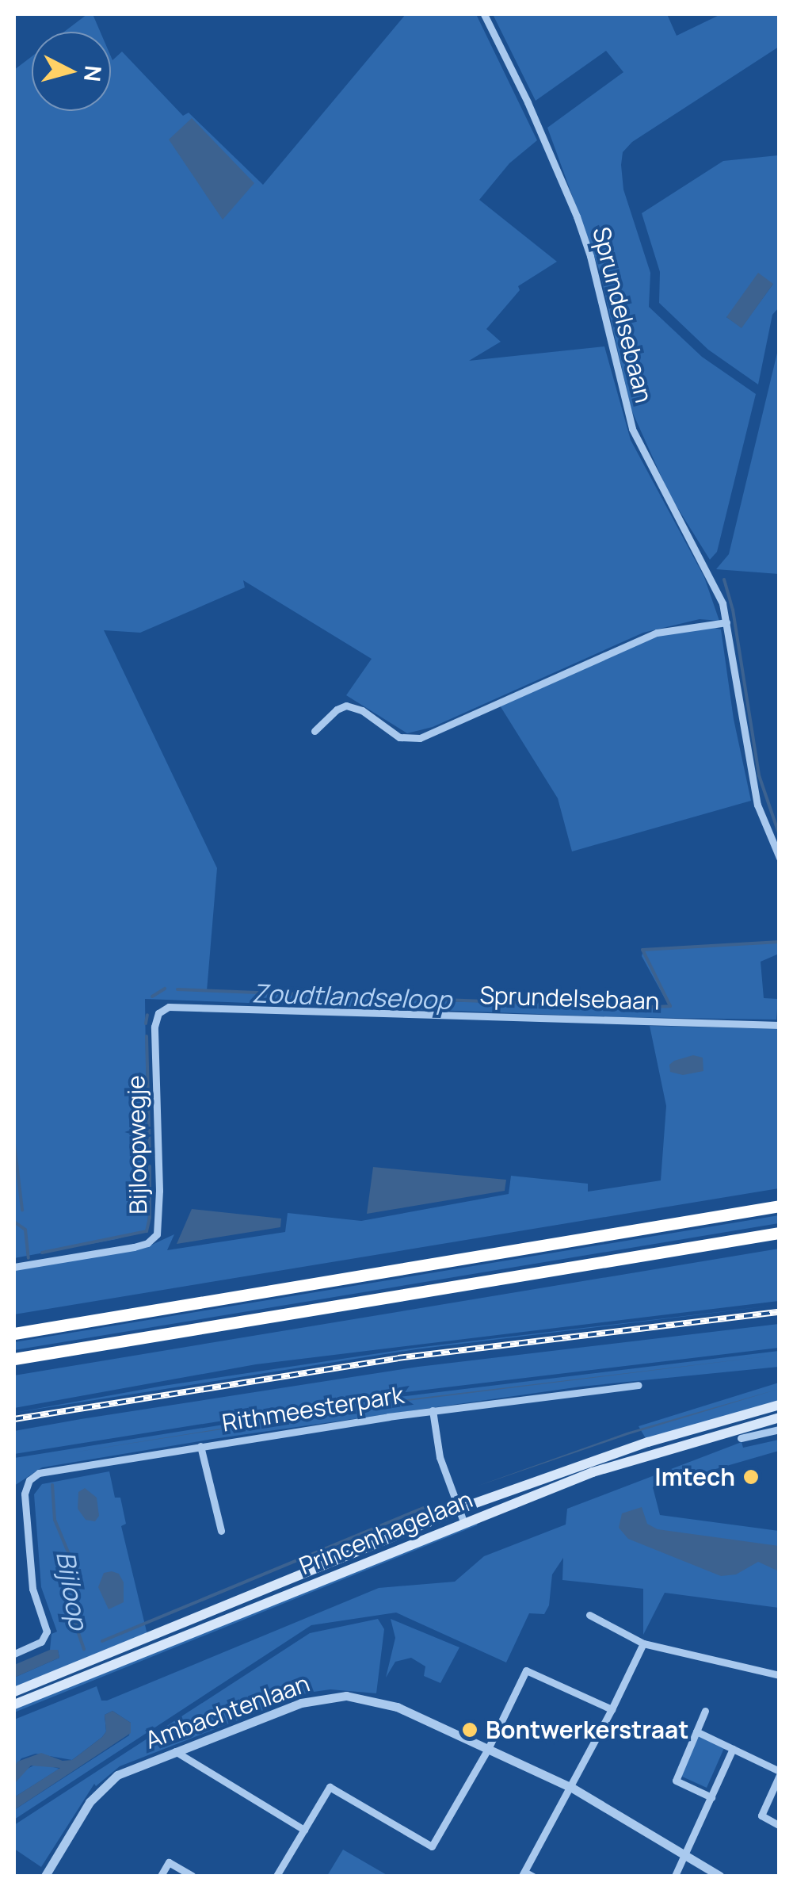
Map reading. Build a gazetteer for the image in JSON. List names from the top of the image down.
{
  "streets": {
    "main road": ["Princenhagelaan"],
    "street": [
      "Sprundelsebaan",
      "Bijloopwegje",
      "Rithmeesterpark",
      "Ambachtenlaan"
    ]
  },
  "crossings": [
    ["Sprundelsebaan", "Bijloopwegje"],
    ["Rithmeesterpark", "Princenhagelaan"]
  ],
  "water": ["Zoudtlandseloop", "Bijloop"],
  "places": ["Imtech", "Bontwerkerstraat"],
  "north": "right"
}
